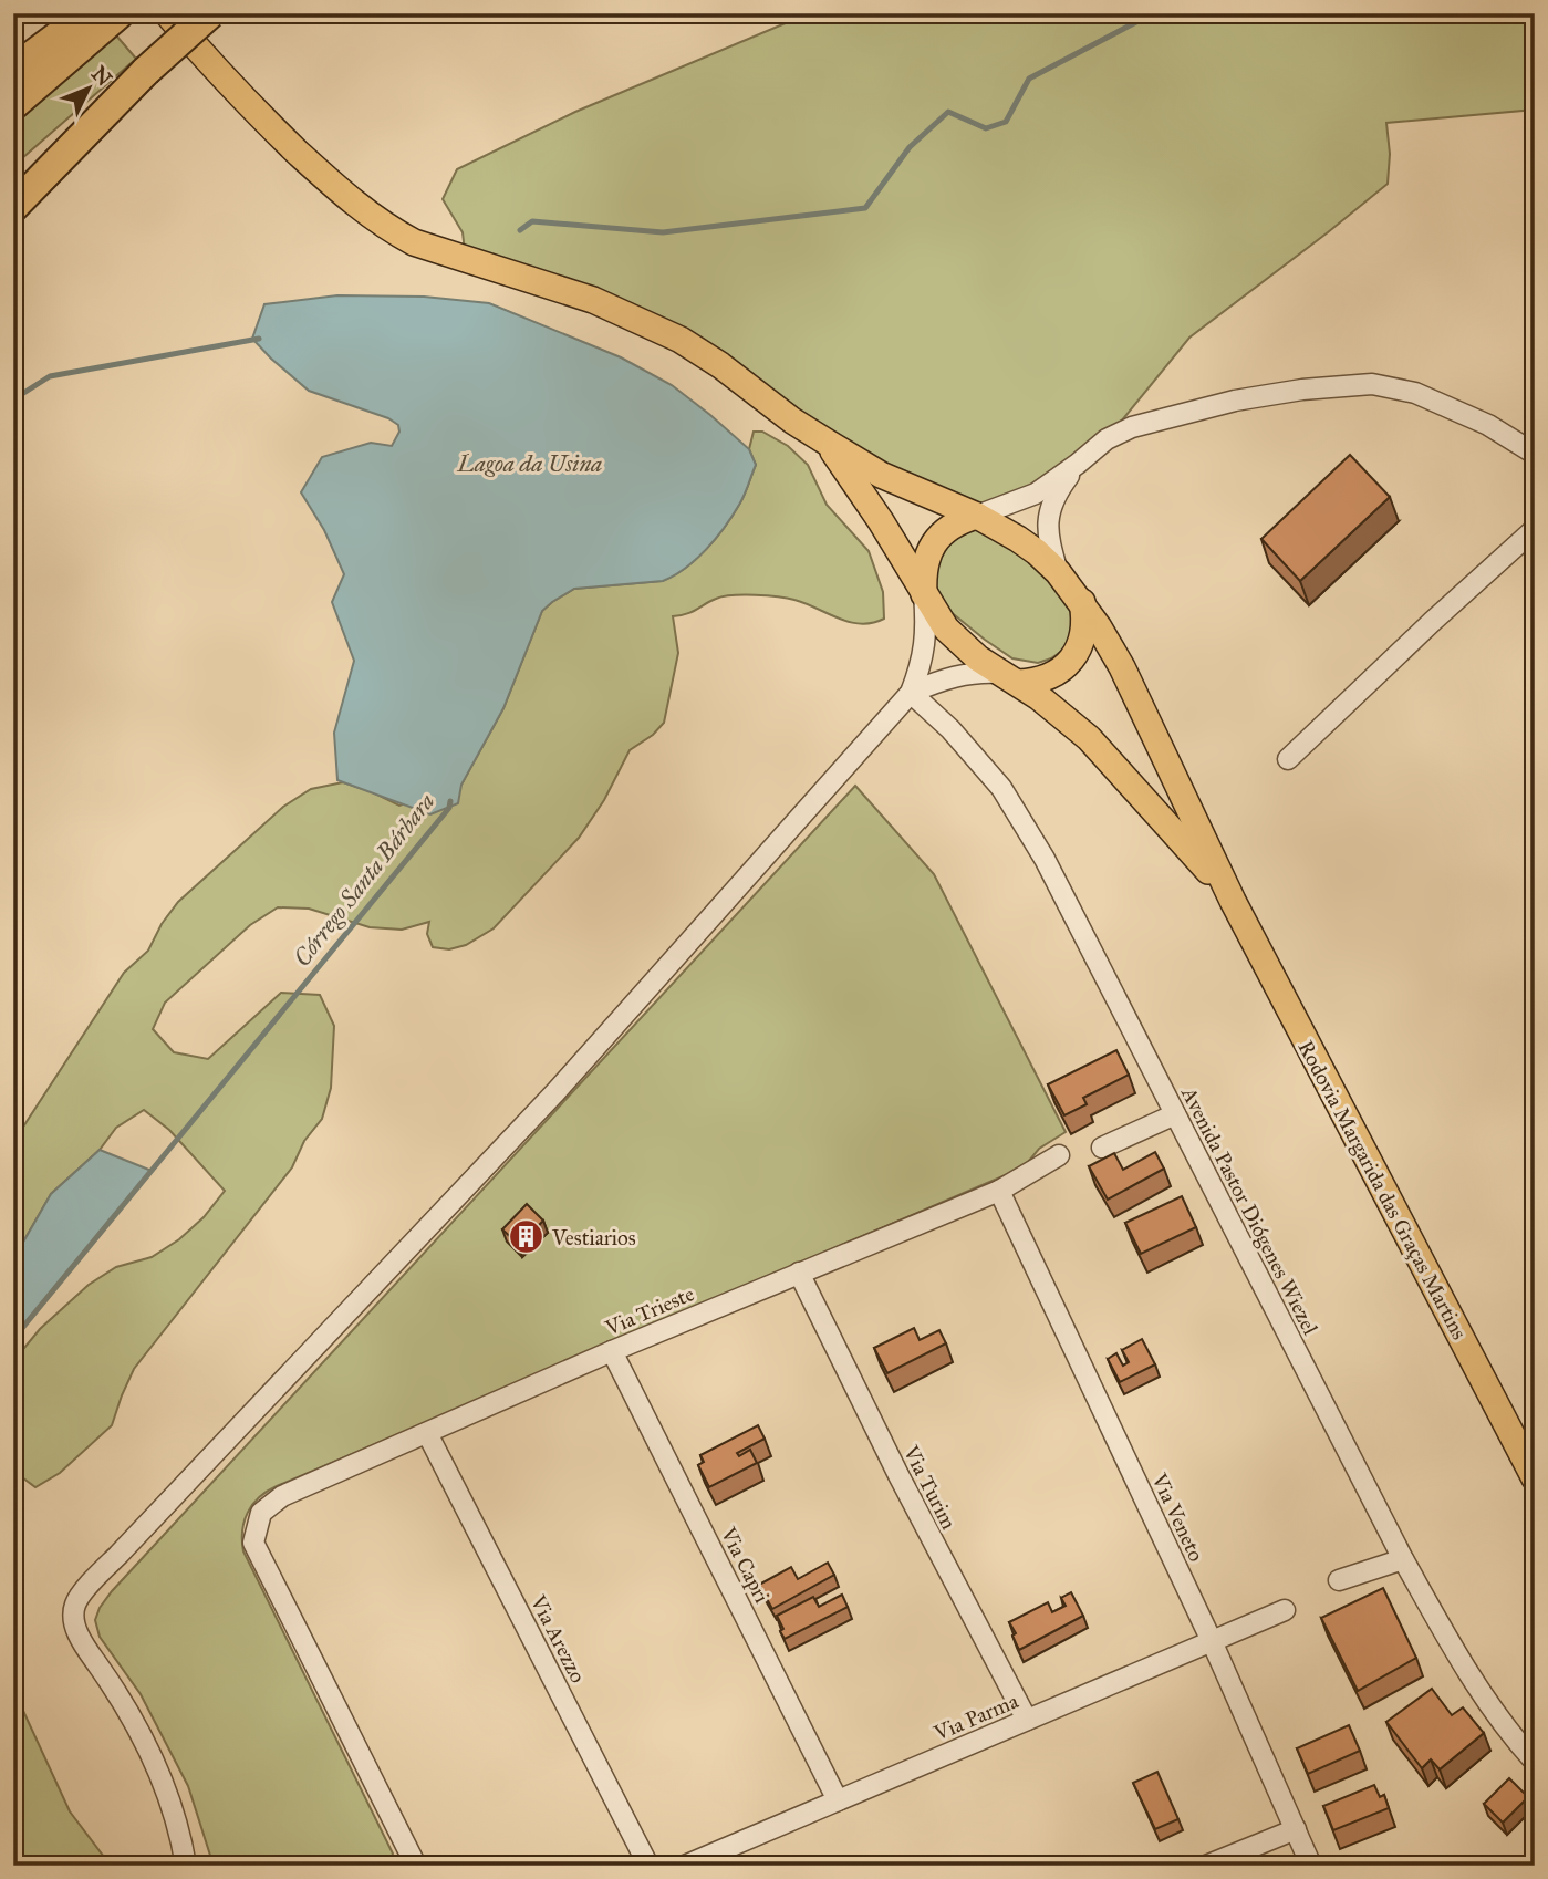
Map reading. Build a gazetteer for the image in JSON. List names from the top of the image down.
{
  "streets": {
    "main road": ["Rodovia Margarida das Graças Martins"],
    "street": [
      "Avenida Pastor Diógenes Wiezel",
      "Via Trieste",
      "Via Turim",
      "Via Veneto",
      "Via Capri",
      "Via Arezzo",
      "Via Parma"
    ]
  },
  "crossings": [
    ["Via Trieste", "Via Turim"],
    ["Via Trieste", "Via Veneto"],
    ["Via Trieste", "Via Capri"],
    ["Via Trieste", "Via Arezzo"],
    ["Via Turim", "Via Parma"],
    ["Via Veneto", "Via Parma"],
    ["Via Capri", "Via Parma"]
  ],
  "water": ["Lagoa da Usina", "Córrego Santa Bárbara"],
  "places": {
    "building": ["Vestiarios"]
  },
  "north": "top right"
}
